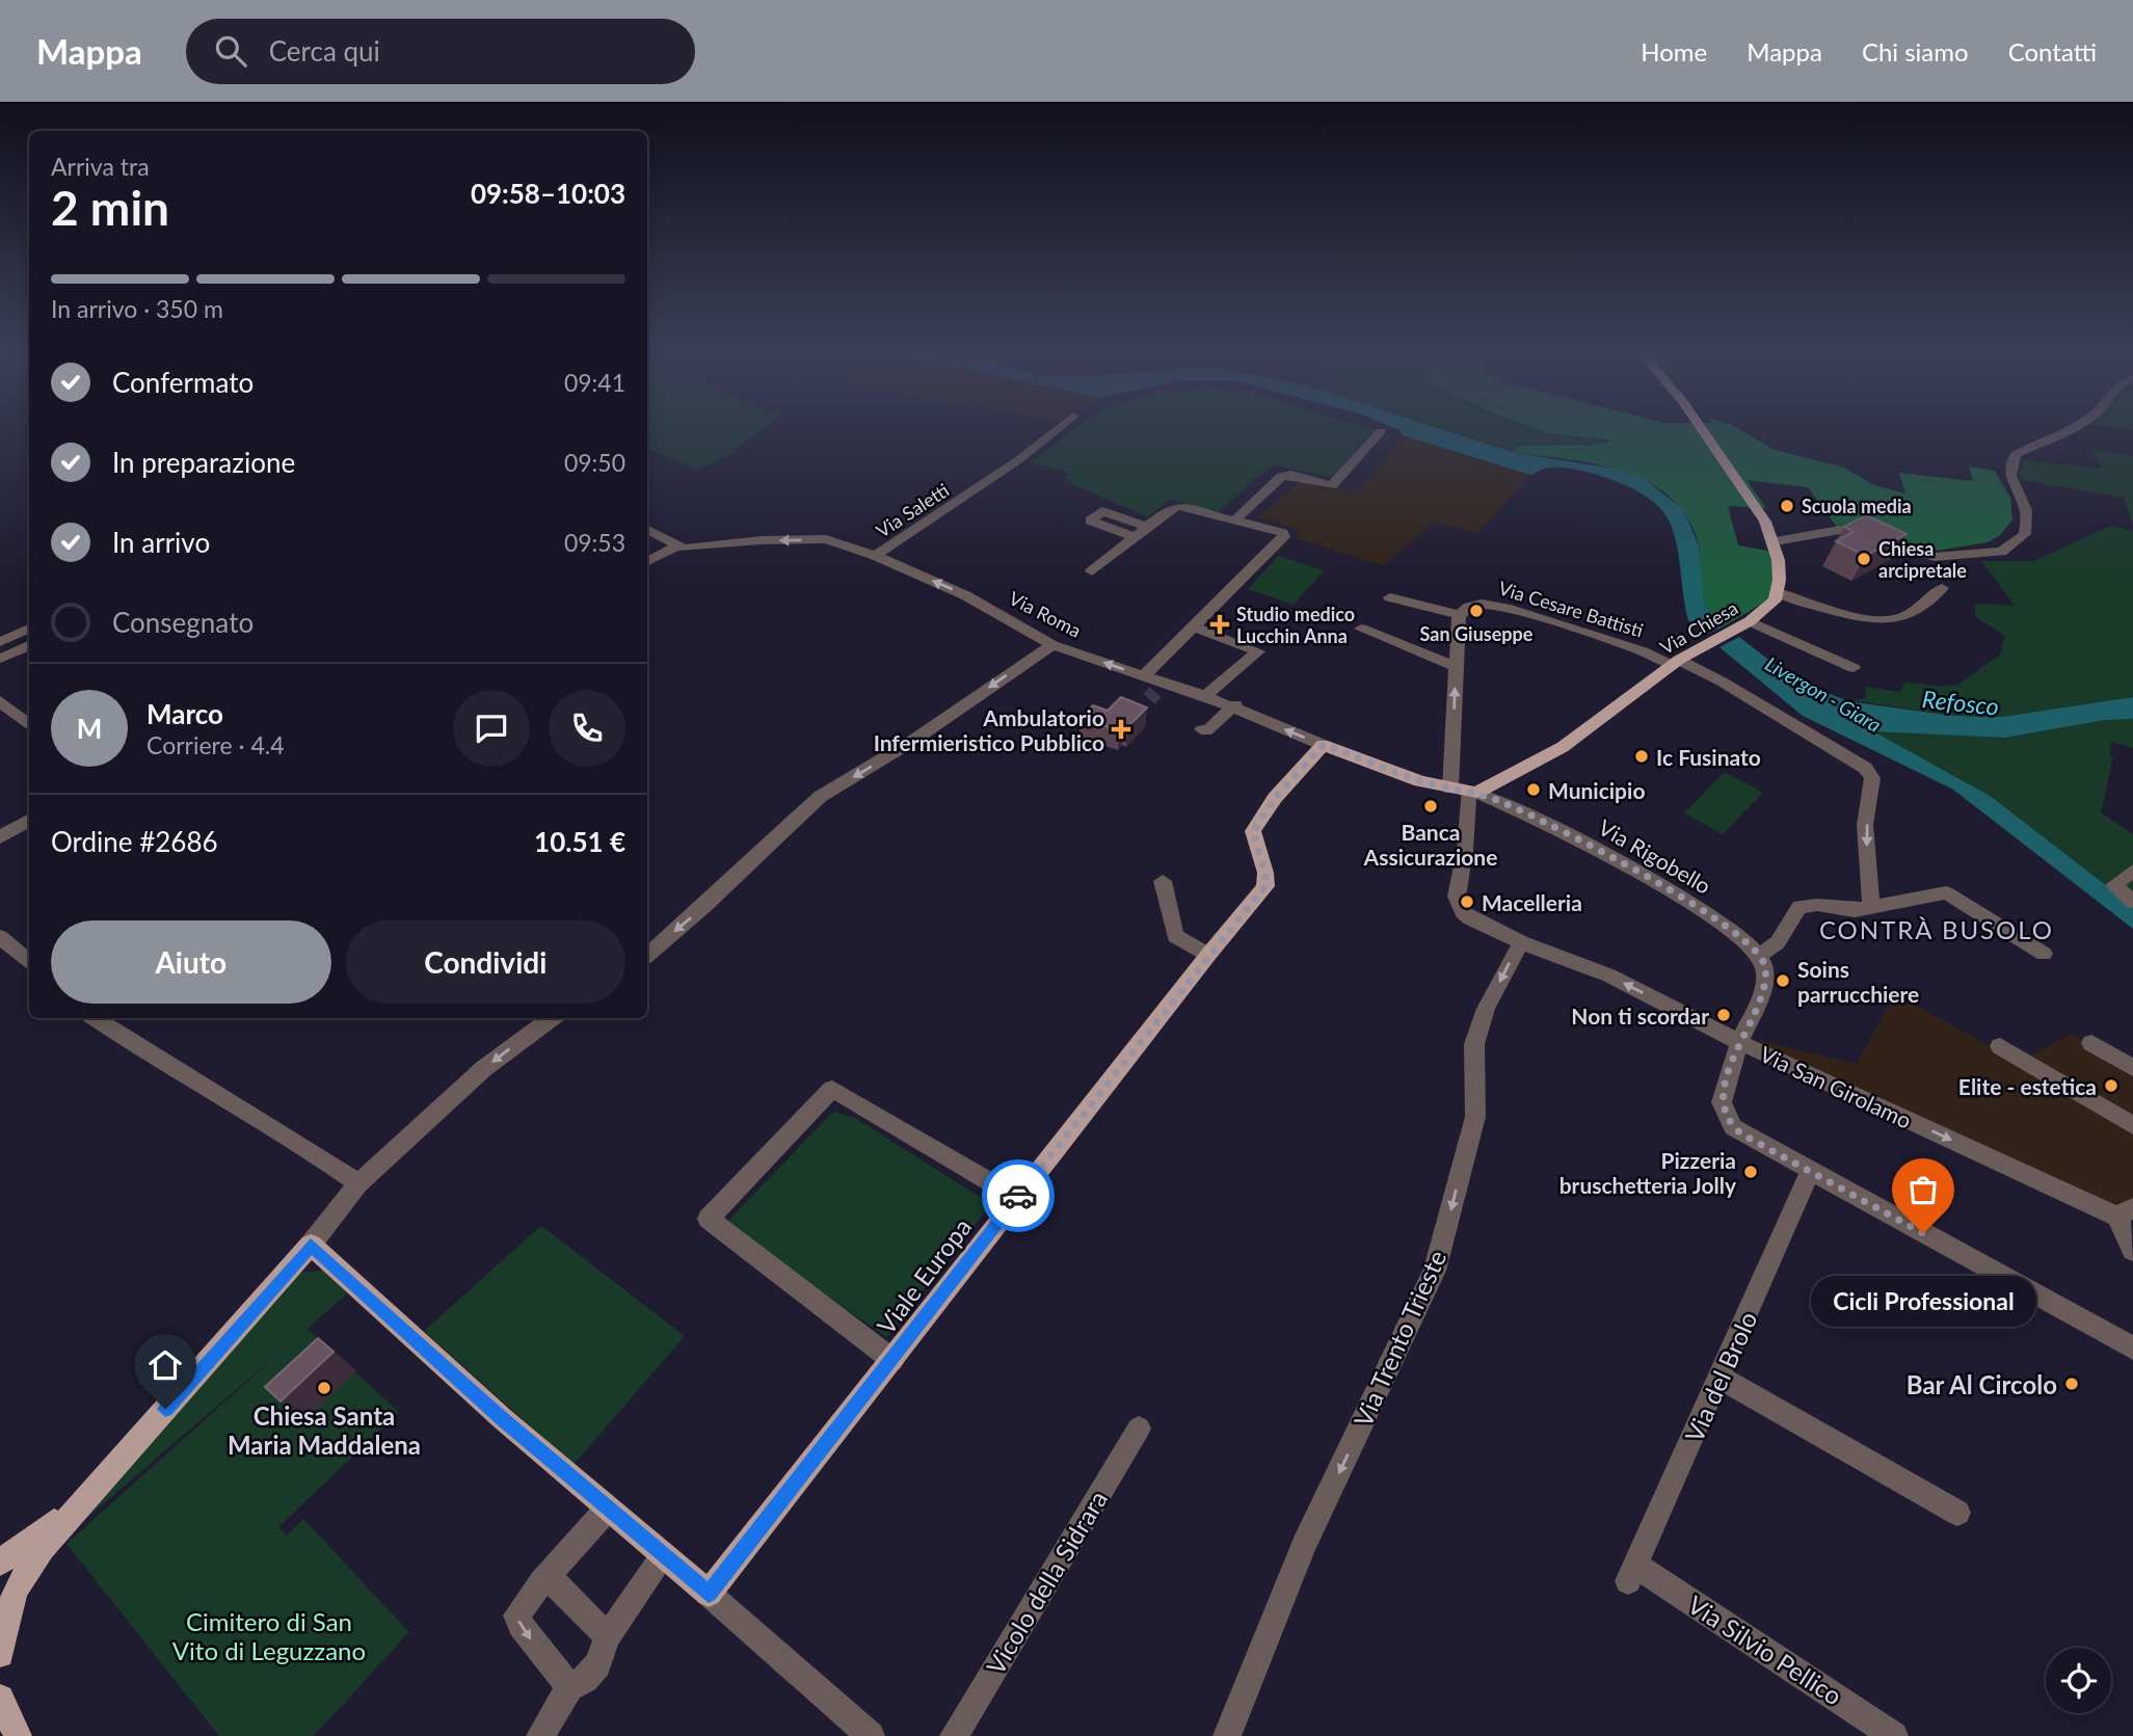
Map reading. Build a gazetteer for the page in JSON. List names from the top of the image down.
{
  "streets": {
    "main road": ["Via Roma", "Via Chiesa", "Viale Europa"],
    "street": [
      "Via Saletti",
      "Via Cesare Battisti",
      "Via Rigobello",
      "Via San Girolamo",
      "Via Trento Trieste",
      "Via del Brolo",
      "Vicolo della Sidrara",
      "Via Silvio Pellico"
    ]
  },
  "crossings": [
    ["Via Saletti", "Via Roma"],
    ["Via Cesare Battisti", "Via Chiesa"],
    ["Via Roma", "Via Chiesa"],
    ["Via Roma", "Via Rigobello"],
    ["Via Roma", "Viale Europa"],
    ["Via Chiesa", "Via Rigobello"],
    ["Via San Girolamo", "Via Trento Trieste"],
    ["Via del Brolo", "Via Silvio Pellico"]
  ],
  "one_way": ["Via Cesare Battisti", "Via Roma", "Via Trento Trieste"],
  "districts": ["CONTRÀ BUSOLO"],
  "water": ["Livergon - Giara", "Refosco"],
  "parks": ["Cimitero di San Vito di Leguzzano"],
  "places": {
    "other": [
      "Scuola media",
      "Chiesa arcipretale",
      "San Giuseppe",
      "Ic Fusinato",
      "Municipio",
      "Banca Assicurazione",
      "Macelleria",
      "Soins parrucchiere",
      "Non ti scordar",
      "Elite - estetica",
      "Pizzeria bruschetteria Jolly",
      "Cicli Professional",
      "Bar Al Circolo",
      "Chiesa Santa Maria Maddalena"
    ],
    "health": ["Studio medico Lucchin Anna", "Ambulatorio Infermieristico Pubblico"]
  },
  "page": {
    "header": "Mappa",
    "search": "Cerca qui",
    "nav": [
      "Home",
      "Mappa",
      "Chi siamo",
      "Contatti"
    ],
    "heading": ["2 min", "Arriva tra", "09:58–10:03"],
    "panel": [
      "Marco",
      "Corriere · 4.4",
      "Ordine #2686",
      "10.51 €"
    ],
    "bar": "In arrivo · 350 m",
    "list": [
      ["Confermato", "09:41"],
      ["In preparazione", "09:50"],
      ["In arrivo", "09:53"],
      "Consegnato"
    ],
    "round": "M",
    "buttons": ["Aiuto", "Condividi"],
    "bubble": "Cicli Professional"
  }
}
